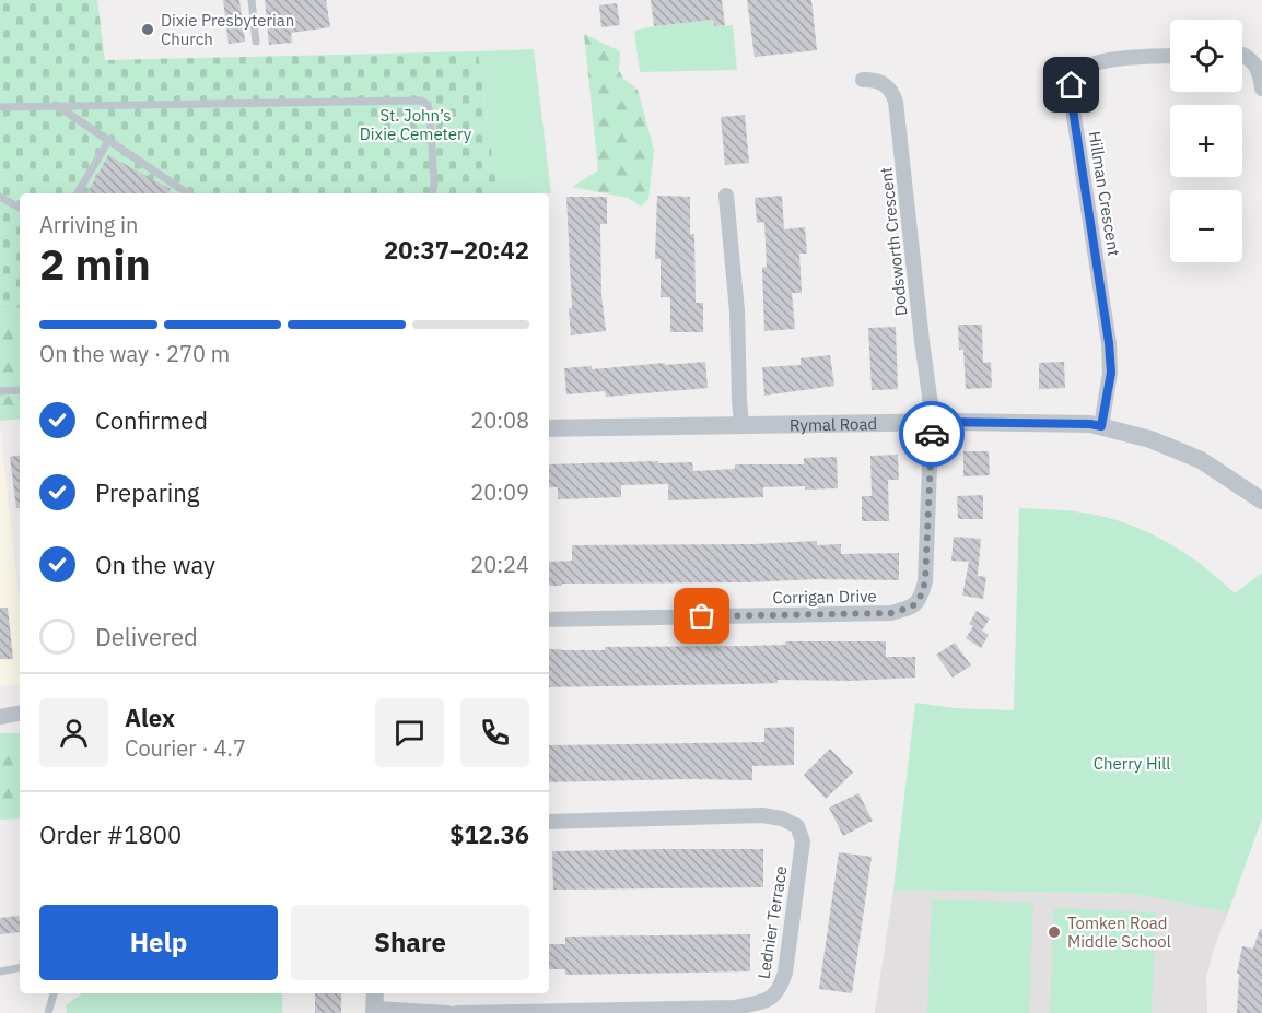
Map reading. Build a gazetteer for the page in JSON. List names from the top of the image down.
{
  "streets": {
    "street": [
      "Hillman Crescent",
      "Dodsworth Crescent",
      "Rymal Road",
      "Corrigan Drive",
      "Lednier Terrace"
    ]
  },
  "crossings": [
    ["Hillman Crescent", "Rymal Road"],
    ["Dodsworth Crescent", "Rymal Road"],
    ["Dodsworth Crescent", "Corrigan Drive"],
    ["Rymal Road", "Corrigan Drive"]
  ],
  "parks": ["St. John’s Dixie Cemetery", "Cherry Hill"],
  "places": ["Dixie Presbyterian Church", "Tomken Road Middle School"],
  "page": {
    "map_buttons": ["+", "−"],
    "heading": ["2 min", "Arriving in", "20:37–20:42"],
    "panel": [
      "Alex",
      "Courier · 4.7",
      "Order #1800",
      "$12.36"
    ],
    "bar": "On the way · 270 m",
    "list": [
      ["Confirmed", "20:08"],
      ["Preparing", "20:09"],
      ["On the way", "20:24"],
      "Delivered"
    ],
    "buttons": ["Help", "Share"]
  }
}
